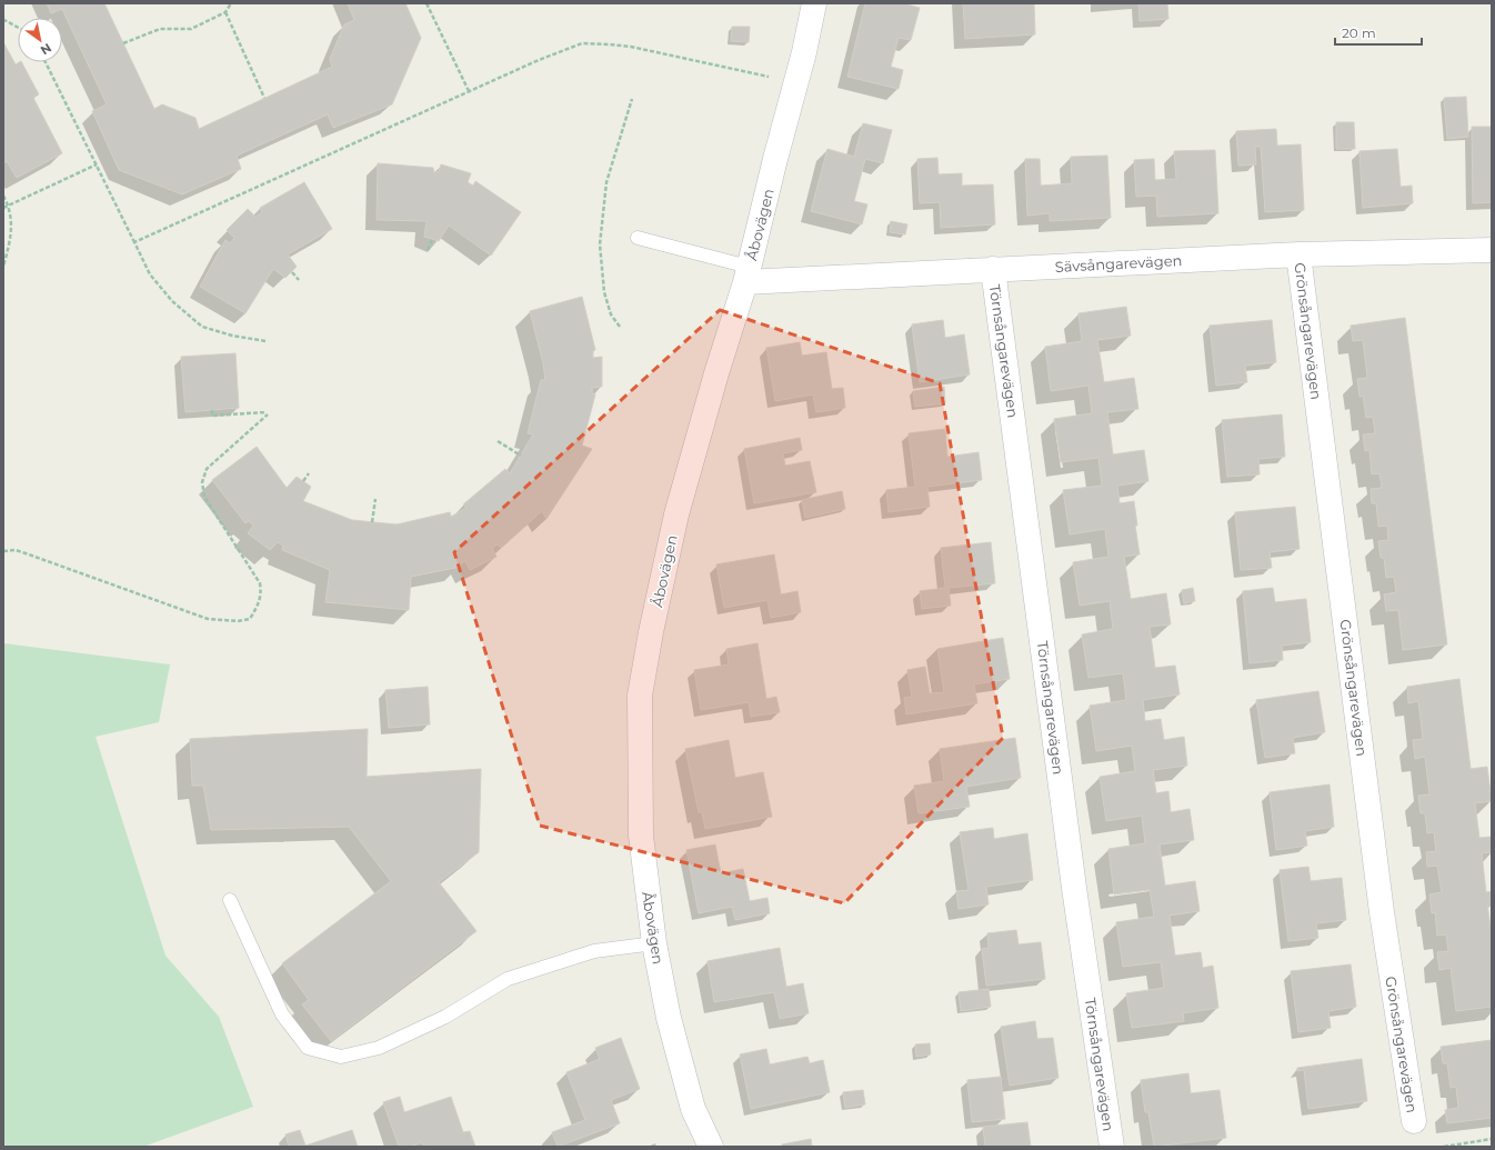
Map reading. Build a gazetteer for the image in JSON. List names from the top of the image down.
{
  "streets": {
    "street": [
      "Åbovägen",
      "Sävsångarevägen",
      "Grönsångarevägen",
      "Törnsångarevägen"
    ]
  },
  "crossings": [
    ["Åbovägen", "Sävsångarevägen"],
    ["Sävsångarevägen", "Grönsångarevägen"],
    ["Sävsångarevägen", "Törnsångarevägen"]
  ],
  "scale_bar": "20 m",
  "north": "bottom right"
}
